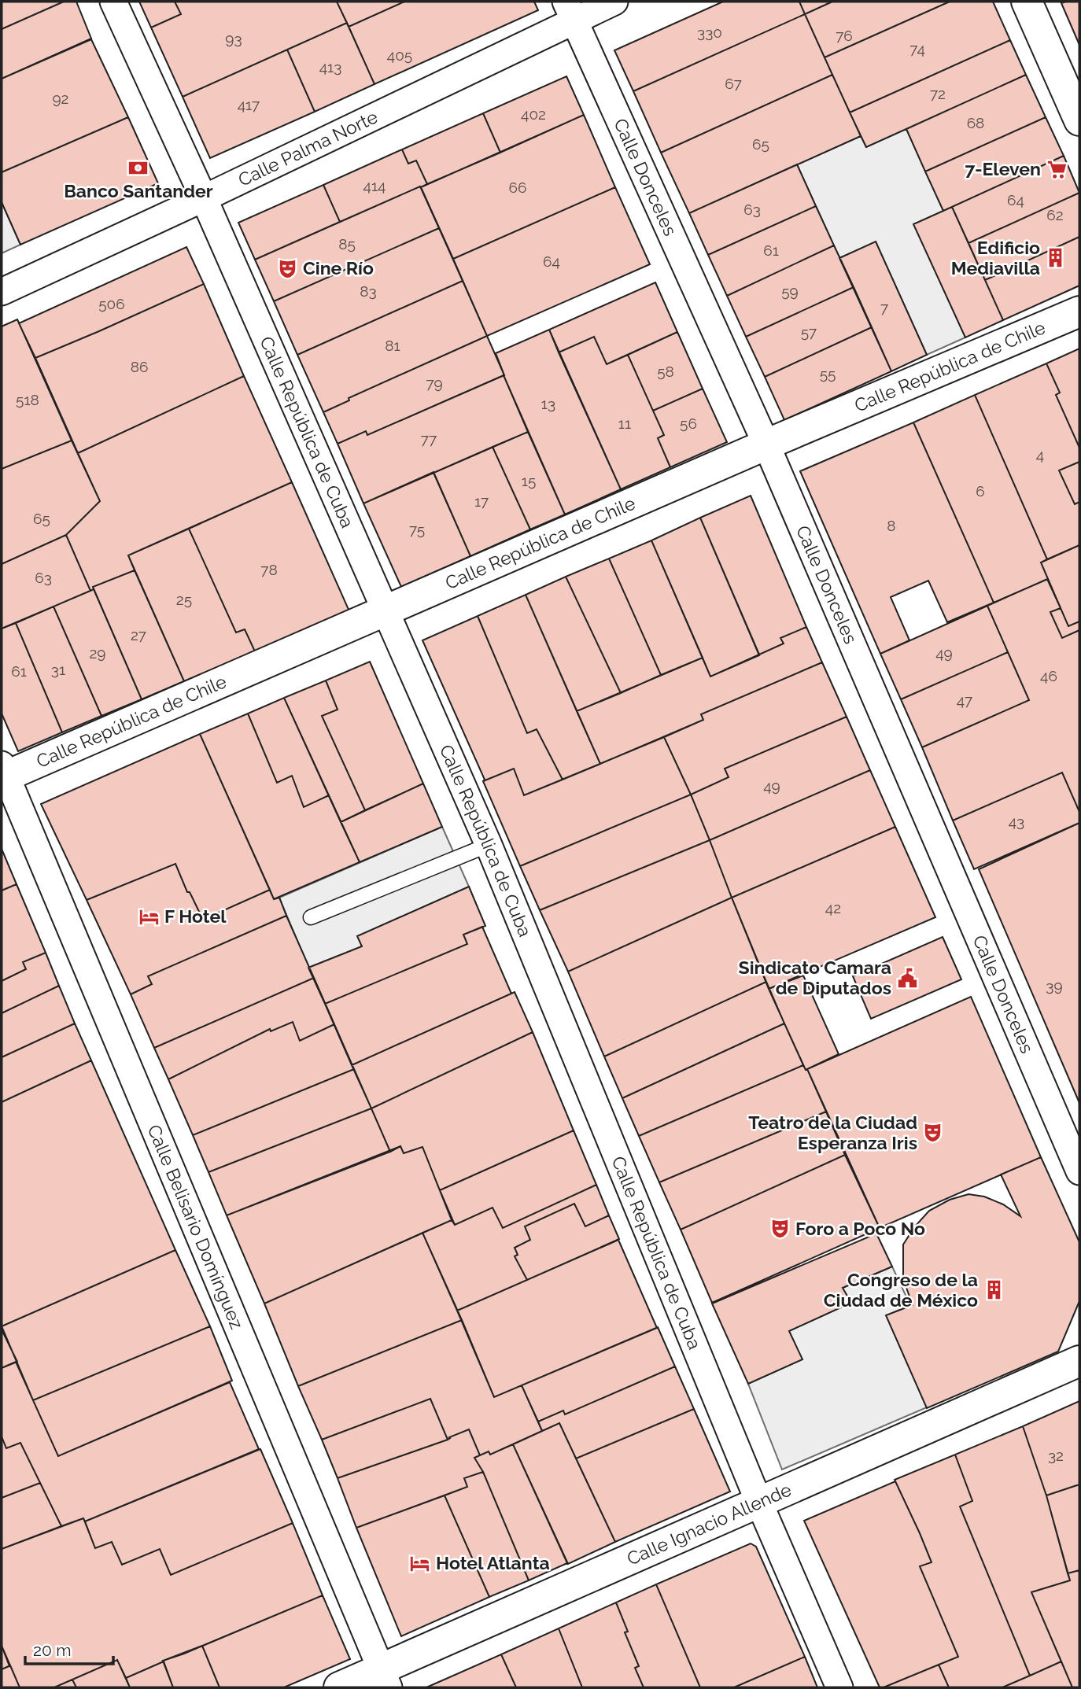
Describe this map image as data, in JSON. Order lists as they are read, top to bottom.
{
  "streets": {
    "street": [
      "Calle Palma Norte",
      "Calle Donceles",
      "Calle República de Chile",
      "Calle República de Cuba",
      "Calle Belisario Domínguez",
      "Calle Ignacio Allende"
    ]
  },
  "crossings": [
    ["Calle Palma Norte", "Calle Donceles"],
    ["Calle Palma Norte", "Calle República de Cuba"],
    ["Calle Donceles", "Calle República de Chile"],
    ["Calle República de Chile", "Calle República de Cuba"],
    ["Calle República de Chile", "Calle Belisario Domínguez"],
    ["Calle República de Cuba", "Calle Ignacio Allende"],
    ["Calle Belisario Domínguez", "Calle Ignacio Allende"]
  ],
  "places": {
    "bank": ["Banco Santander"],
    "supermarket": ["7-Eleven"],
    "building": ["Edificio Mediavilla", "Congreso de la Ciudad de México"],
    "theatre": ["Cine Río", "Teatro de la Ciudad Esperanza Iris", "Foro a Poco No"],
    "hotel": ["F Hotel", "Hotel Atlanta"],
    "public building": ["Sindicato Camara de Diputados"]
  },
  "house_numbers": [
    "330",
    "76",
    "93",
    "74",
    "405",
    "413",
    "67",
    "72",
    "92",
    "417",
    "402",
    "68",
    "65",
    "414",
    "66",
    "64",
    "63",
    "62",
    "85",
    "61",
    "64",
    "83",
    "59",
    "506",
    "7",
    "57",
    "81",
    "86",
    "58",
    "55",
    "79",
    "518",
    "13",
    "11",
    "56",
    "77",
    "4",
    "15",
    "6",
    "17",
    "65",
    "8",
    "75",
    "78",
    "63",
    "25",
    "27",
    "29",
    "49",
    "31",
    "61",
    "46",
    "47",
    "49",
    "43",
    "42",
    "39",
    "32"
  ],
  "scale_bar": "20 m"
}
